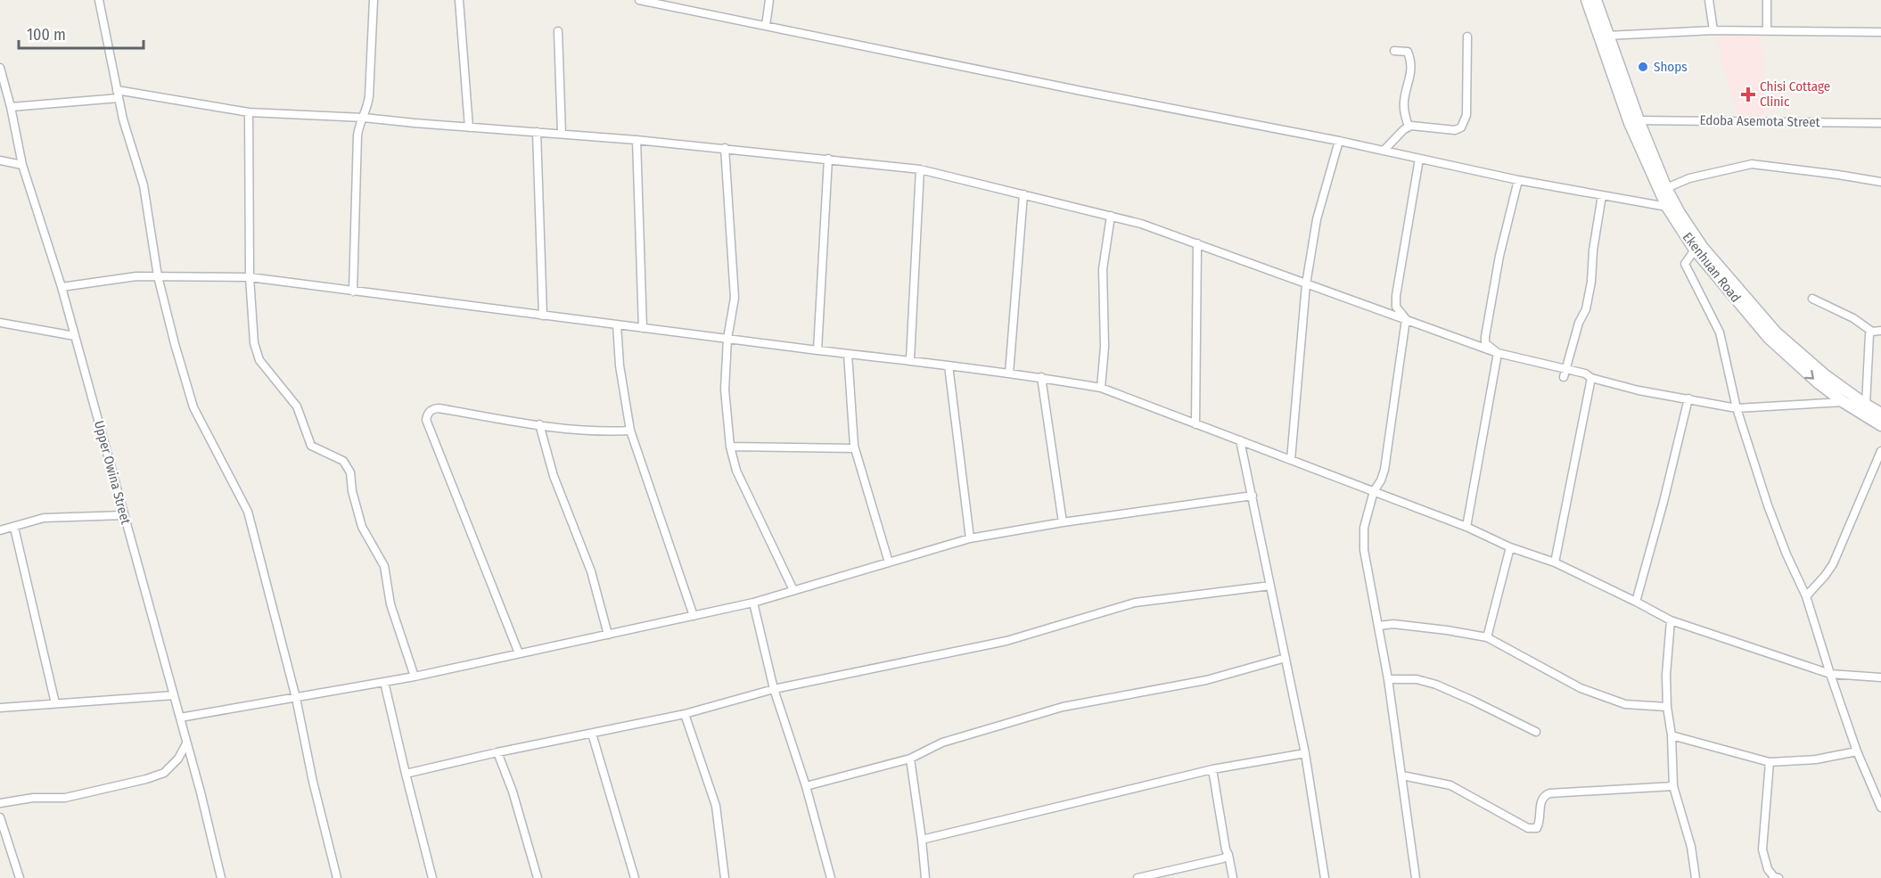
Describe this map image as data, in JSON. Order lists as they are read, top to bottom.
{
  "streets": {
    "main road": ["Ekenhuan Road"],
    "street": ["Edoba Asemota Street", "Upper Owina Street"]
  },
  "crossings": [
    ["Edoba Asemota Street", "Ekenhuan Road"]
  ],
  "places": {
    "other": ["Shops"],
    "health": ["Chisi Cottage Clinic"]
  },
  "scale_bar": "100 m"
}
